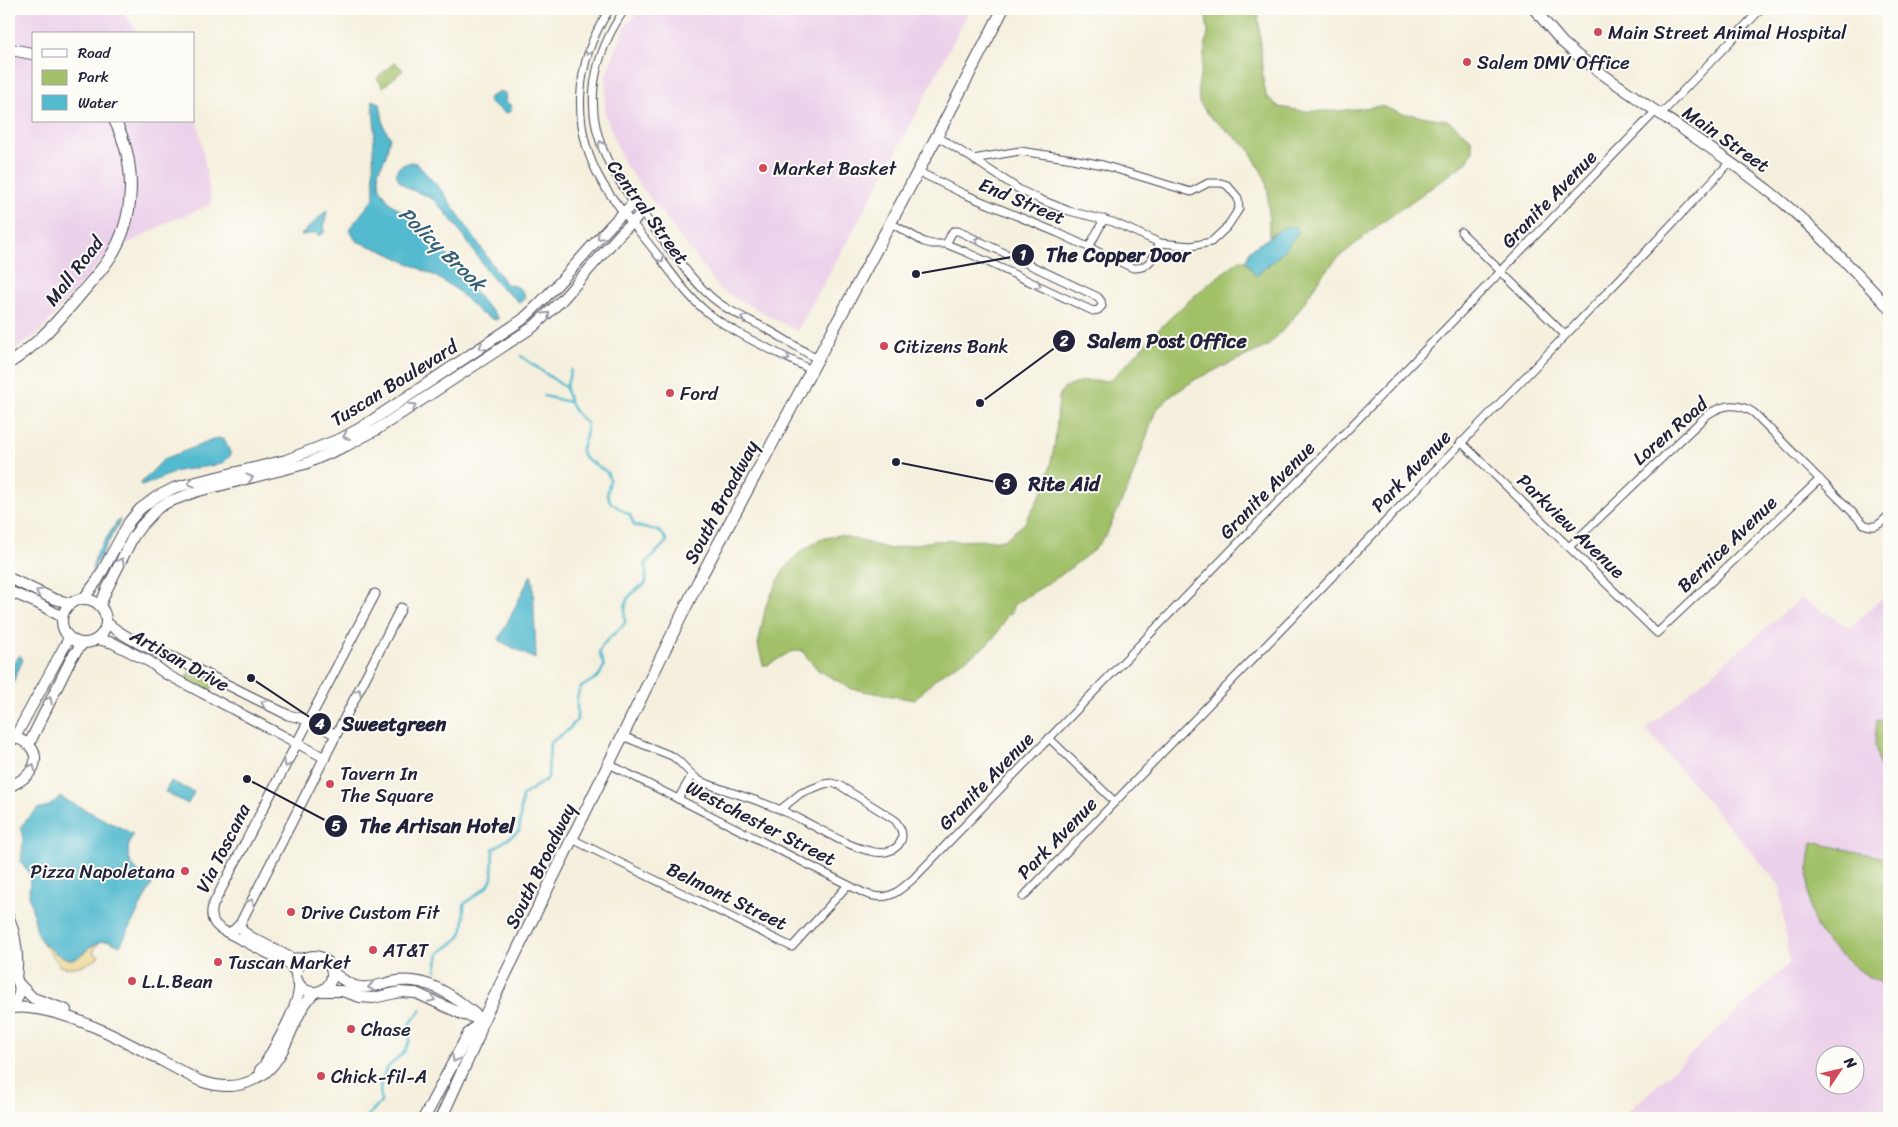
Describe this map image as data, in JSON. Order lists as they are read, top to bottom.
{
  "streets": {
    "main road": [
      "Main Street",
      "Mall Road",
      "Tuscan Boulevard",
      "South Broadway",
      "Artisan Drive"
    ],
    "street": [
      "Granite Avenue",
      "End Street",
      "Central Street",
      "Loren Road",
      "Park Avenue",
      "Parkview Avenue",
      "Bernice Avenue",
      "Westchester Street",
      "Via Toscana",
      "Belmont Street"
    ]
  },
  "crossings": [
    ["Main Street", "Granite Avenue"],
    ["Main Street", "Park Avenue"],
    ["Granite Avenue", "Park Avenue"],
    ["Granite Avenue", "Westchester Street"],
    ["End Street", "South Broadway"],
    ["Central Street", "Tuscan Boulevard"],
    ["Central Street", "South Broadway"],
    ["Tuscan Boulevard", "Artisan Drive"],
    ["Loren Road", "Parkview Avenue"],
    ["Loren Road", "Bernice Avenue"],
    ["Park Avenue", "Parkview Avenue"],
    ["South Broadway", "Westchester Street"],
    ["South Broadway", "Belmont Street"],
    ["Parkview Avenue", "Bernice Avenue"],
    ["Artisan Drive", "Via Toscana"],
    ["Westchester Street", "Belmont Street"]
  ],
  "water": ["Policy Brook"],
  "places": [
    "Main Street Animal Hospital",
    "Salem DMV Office",
    "Market Basket",
    "The Copper Door",
    "Citizens Bank",
    "Ford",
    "Salem Post Office",
    "Rite Aid",
    "Sweetgreen",
    "The Artisan Hotel",
    "Tavern In The Square",
    "Pizza Napoletana",
    "Drive Custom Fit",
    "AT&T",
    "Tuscan Market",
    "L.L.Bean",
    "Chase",
    "Chick-fil-A"
  ],
  "legend": ["Road", "Park", "Water"],
  "north": "top right"
}
